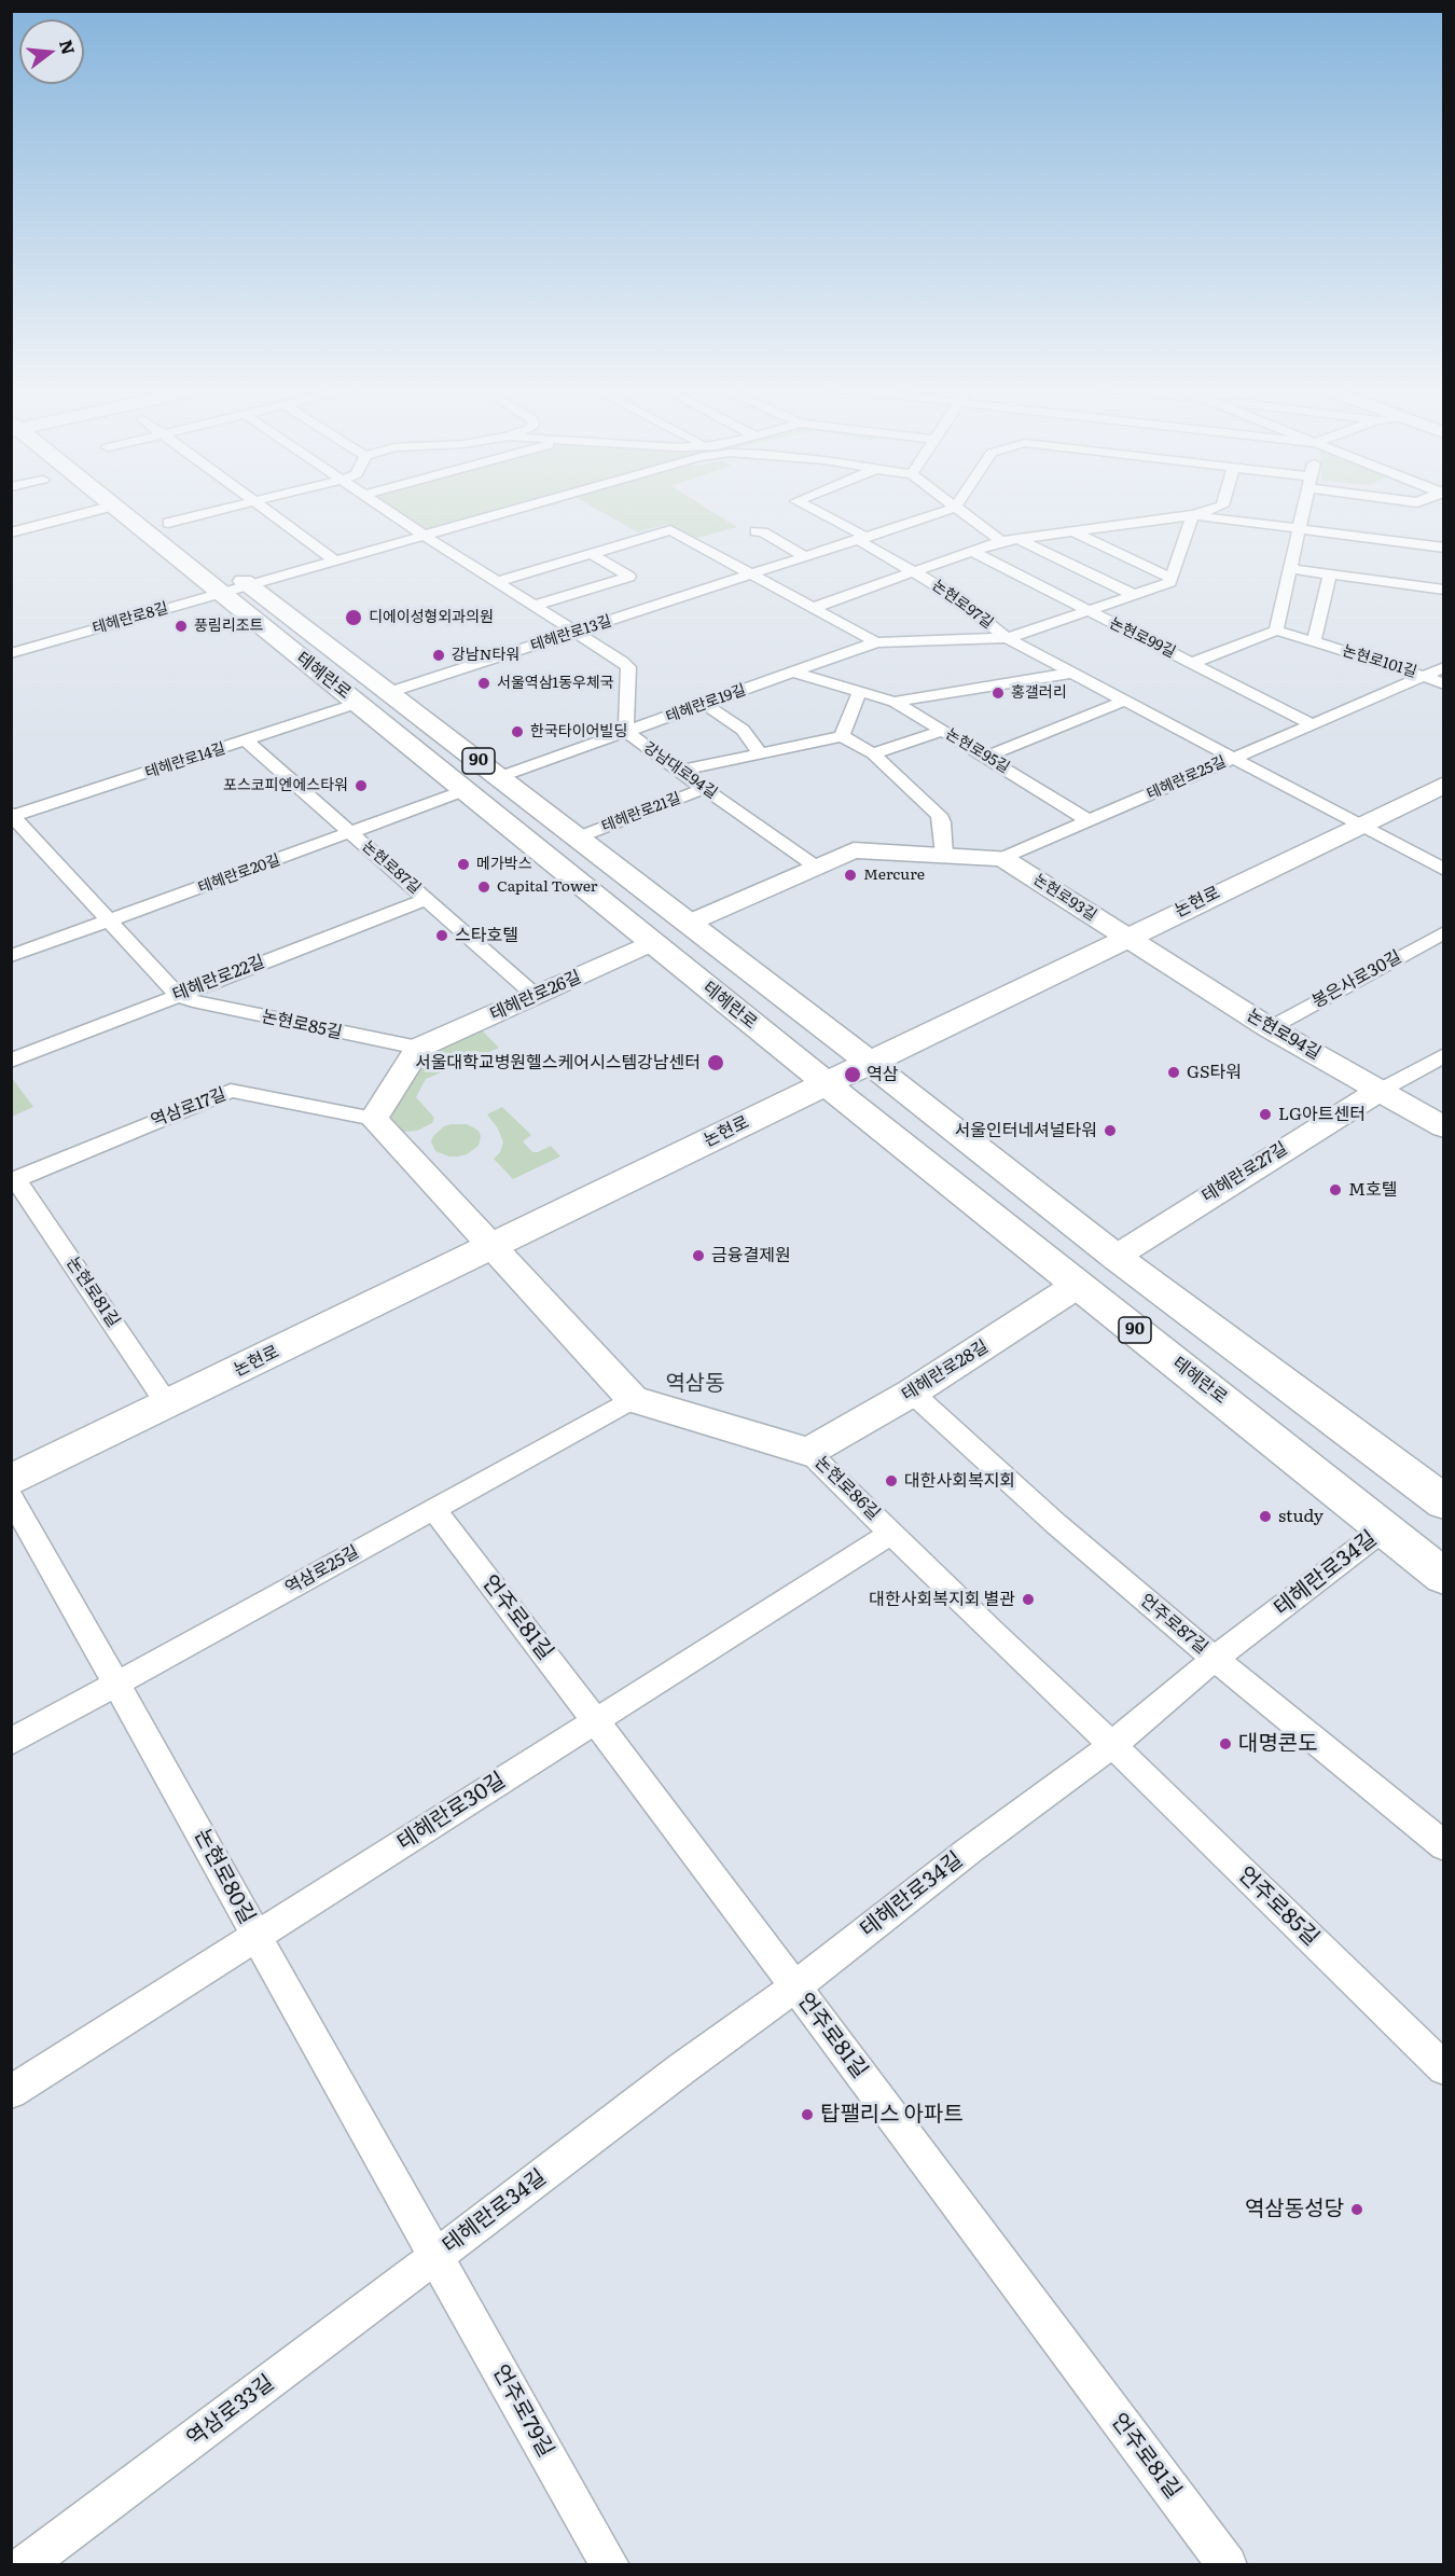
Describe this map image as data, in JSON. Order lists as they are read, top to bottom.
{
  "streets": {
    "main road": ["테헤란로", "90", "논현로"],
    "street": [
      "논현로97길",
      "테헤란로8길",
      "테헤란로13길",
      "논현로99길",
      "논현로101길",
      "테헤란로19길",
      "논현로95길",
      "테헤란로14길",
      "강남대로94길",
      "테헤란로25길",
      "테헤란로21길",
      "논현로87길",
      "테헤란로20길",
      "논현로93길",
      "테헤란로22길",
      "봉은사로30길",
      "테헤란로26길",
      "논현로85길",
      "논현로94길",
      "역삼로17길",
      "테헤란로27길",
      "논현로81길",
      "테헤란로28길",
      "논현로86길",
      "역삼로25길",
      "테헤란로34길",
      "언주로81길",
      "언주로87길",
      "테헤란로30길",
      "논현로80길",
      "언주로85길",
      "역삼로33길",
      "언주로79길"
    ]
  },
  "crossings": [
    ["논현로97길", "테헤란로13길"],
    ["논현로97길", "테헤란로19길"],
    ["논현로97길", "테헤란로25길"],
    ["논현로97길", "논현로"],
    ["테헤란로8길", "테헤란로"],
    ["테헤란로8길", "강남대로94길"],
    ["테헤란로13길", "테헤란로"],
    ["테헤란로13길", "강남대로94길"],
    ["논현로99길", "테헤란로19길"],
    ["논현로99길", "테헤란로25길"],
    ["논현로101길", "테헤란로25길"],
    ["테헤란로", "테헤란로19길"],
    ["테헤란로", "테헤란로14길"],
    ["테헤란로", "테헤란로25길"],
    ["테헤란로", "테헤란로21길"],
    ["테헤란로", "테헤란로20길"],
    ["테헤란로", "논현로"],
    ["테헤란로", "테헤란로26길"],
    ["테헤란로", "테헤란로27길"],
    ["테헤란로", "테헤란로28길"],
    ["테헤란로", "테헤란로34길"],
    ["테헤란로19길", "논현로95길"],
    ["테헤란로19길", "강남대로94길"],
    ["논현로95길", "테헤란로25길"],
    ["테헤란로14길", "논현로87길"],
    ["테헤란로14길", "논현로85길"],
    ["강남대로94길", "테헤란로25길"],
    ["강남대로94길", "테헤란로21길"],
    ["테헤란로25길", "논현로93길"],
    ["논현로87길", "테헤란로20길"],
    ["논현로87길", "테헤란로22길"],
    ["논현로87길", "테헤란로26길"],
    ["테헤란로20길", "논현로85길"],
    ["논현로93길", "논현로"],
    ["논현로93길", "논현로94길"],
    ["논현로", "논현로94길"],
    ["논현로", "논현로81길"],
    ["테헤란로22길", "논현로85길"],
    ["봉은사로30길", "논현로94길"],
    ["테헤란로26길", "논현로85길"],
    ["논현로94길", "테헤란로27길"],
    ["역삼로17길", "논현로81길"],
    ["테헤란로28길", "논현로86길"],
    ["테헤란로28길", "언주로87길"],
    ["논현로86길", "역삼로25길"],
    ["논현로86길", "테헤란로34길"],
    ["논현로86길", "테헤란로30길"],
    ["논현로86길", "언주로85길"],
    ["역삼로25길", "언주로81길"],
    ["역삼로25길", "논현로80길"],
    ["테헤란로34길", "언주로81길"],
    ["테헤란로34길", "언주로87길"],
    ["테헤란로34길", "논현로80길"],
    ["테헤란로34길", "언주로85길"],
    ["테헤란로34길", "역삼로33길"],
    ["테헤란로34길", "언주로79길"],
    ["언주로81길", "테헤란로30길"],
    ["테헤란로30길", "논현로80길"],
    ["논현로80길", "역삼로33길"],
    ["논현로80길", "언주로79길"],
    ["역삼로33길", "언주로79길"]
  ],
  "districts": ["역삼동"],
  "places": [
    "디에이성형외과의원",
    "풍림리조트",
    "강남N타워",
    "서울역삼1동우체국",
    "홍갤러리",
    "한국타이어빌딩",
    "포스코피엔에스타워",
    "메가박스",
    "Mercure",
    "Capital Tower",
    "스타호텔",
    "서울대학교병원헬스케어시스템강남센터",
    "GS타워",
    "역삼",
    "LG아트센터",
    "서울인터네셔널타워",
    "M호텔",
    "금융결제원",
    "대한사회복지회",
    "study",
    "대한사회복지회 별관",
    "대명콘도",
    "탑팰리스 아파트",
    "역삼동성당"
  ],
  "north": "right"
}
